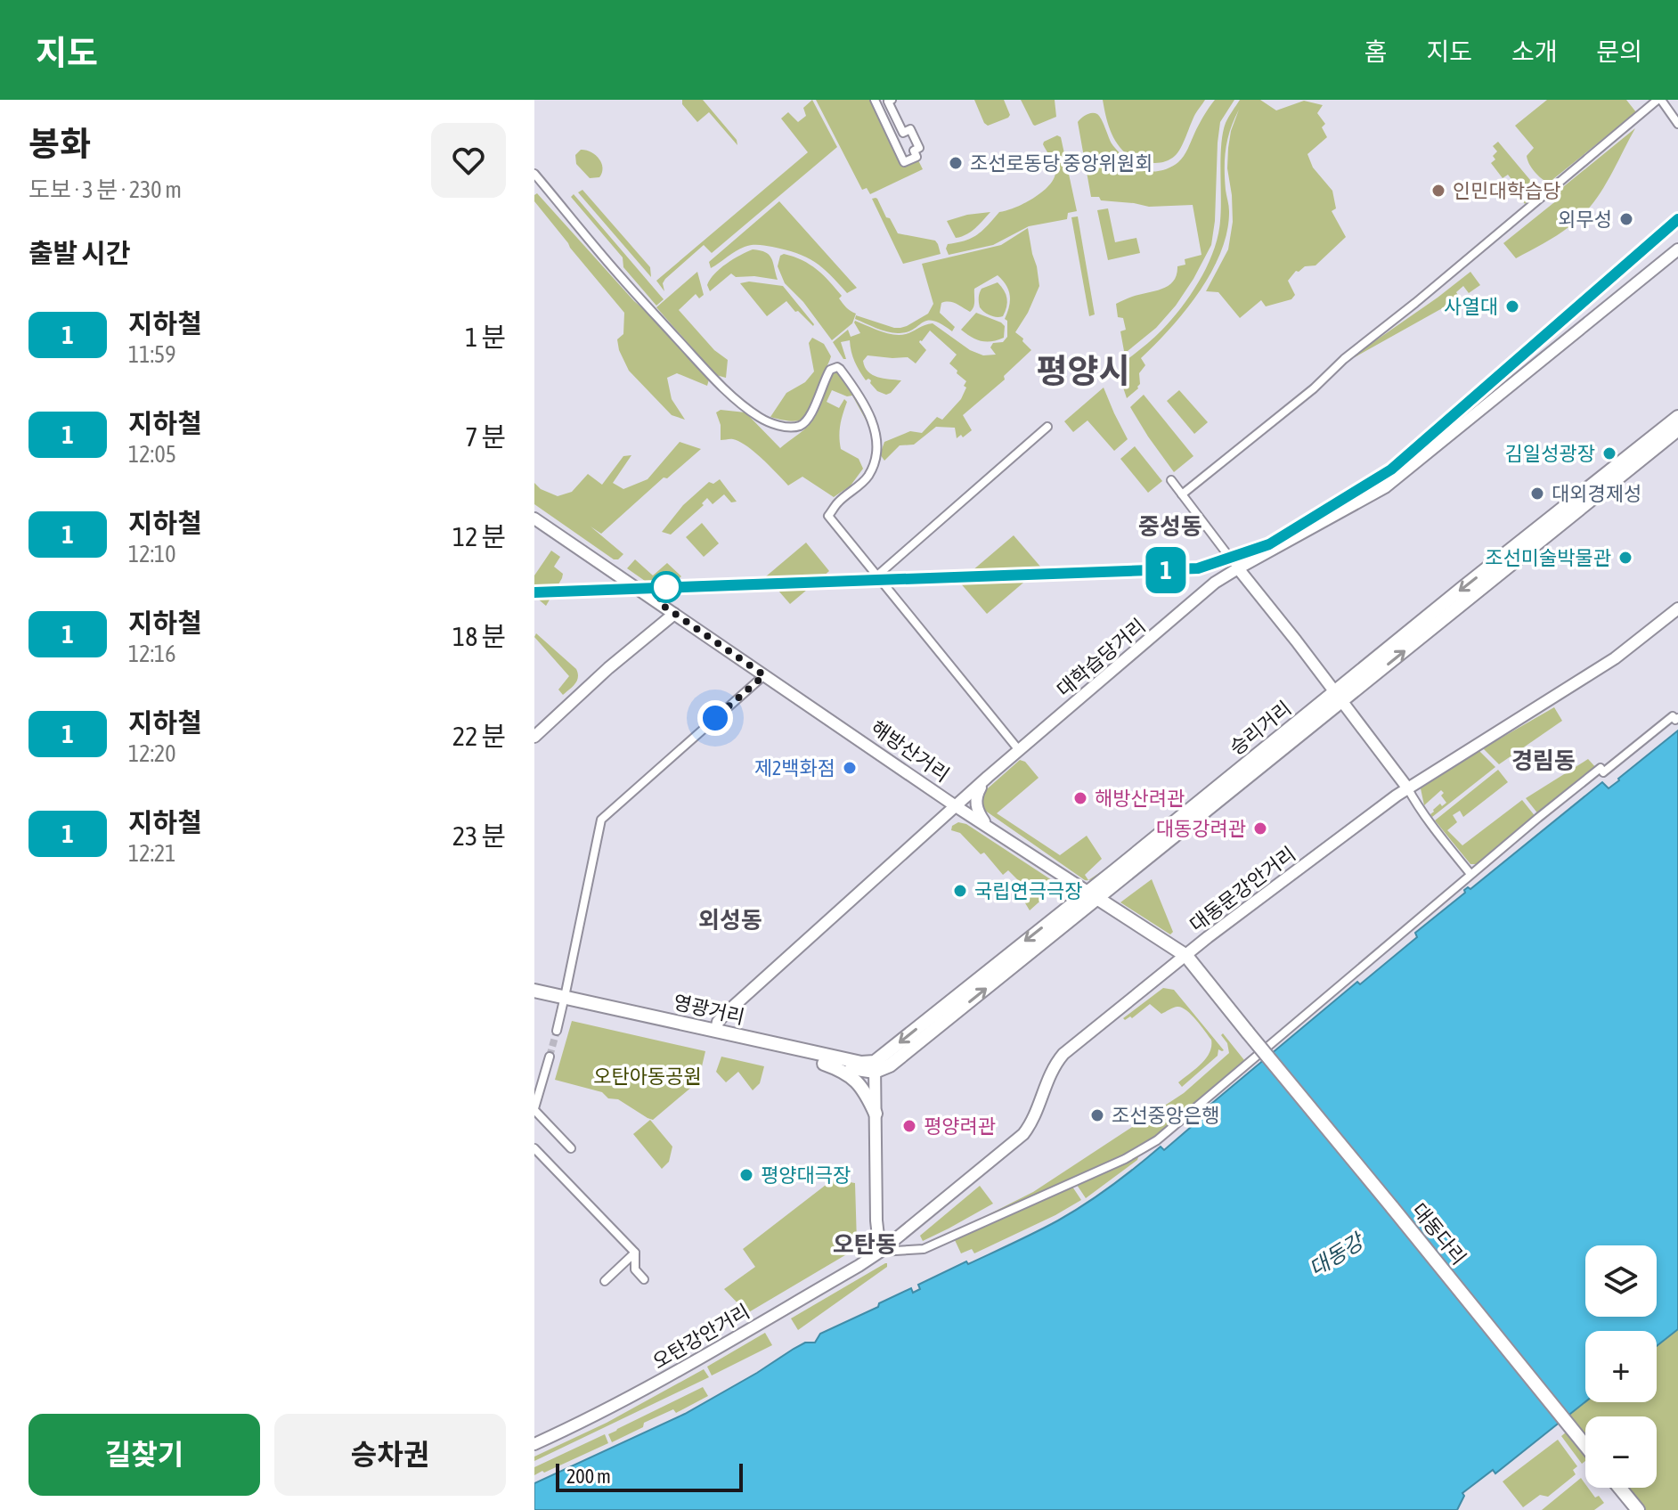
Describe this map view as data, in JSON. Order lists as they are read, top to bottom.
{
  "streets": {
    "main road": [
      "대학습당거리",
      "승리거리",
      "해방산거리",
      "대동문강안거리",
      "영광거리",
      "대동다리",
      "오탄강안거리"
    ]
  },
  "crossings": [
    ["대학습당거리", "해방산거리"],
    ["대학습당거리", "영광거리"],
    ["승리거리", "해방산거리"],
    ["승리거리", "영광거리"],
    ["해방산거리", "대동문강안거리"],
    ["해방산거리", "대동다리"],
    ["대동문강안거리", "오탄강안거리"]
  ],
  "districts": [
    "평양시",
    "중성동",
    "경림동",
    "외성동",
    "오탄동"
  ],
  "water": ["대동강"],
  "parks": ["오탄아동공원"],
  "places": [
    "조선로동당 중앙위원회",
    "인민대학습당",
    "외무성",
    "사열대",
    "김일성광장",
    "대외경제성",
    "조선미술박물관",
    "제2백화점",
    "해방산려관",
    "대동강려관",
    "국립연극극장",
    "조선중앙은행",
    "평양려관",
    "평양대극장"
  ],
  "lines": ["metro line 1"],
  "scale_bar": "200 m",
  "page": {
    "header": "지도",
    "nav": [
      "홈",
      "지도",
      "소개",
      "문의"
    ],
    "heading": [
      ["봉화", "도보 · 3 분 · 230 m"],
      "출발 시간"
    ],
    "on_map": "1",
    "list": [
      {
        "mark": "1",
        "name": "지하철",
        "note": "11:59",
        "value": "1 분"
      },
      {
        "mark": "1",
        "name": "지하철",
        "note": "12:05",
        "value": "7 분"
      },
      {
        "mark": "1",
        "name": "지하철",
        "note": "12:10",
        "value": "12 분"
      },
      {
        "mark": "1",
        "name": "지하철",
        "note": "12:16",
        "value": "18 분"
      },
      {
        "mark": "1",
        "name": "지하철",
        "note": "12:20",
        "value": "22 분"
      },
      {
        "mark": "1",
        "name": "지하철",
        "note": "12:21",
        "value": "23 분"
      }
    ],
    "map_buttons": ["+", "−"],
    "buttons": ["길찾기", "승차권"],
    "scale": "200 m"
  }
}
